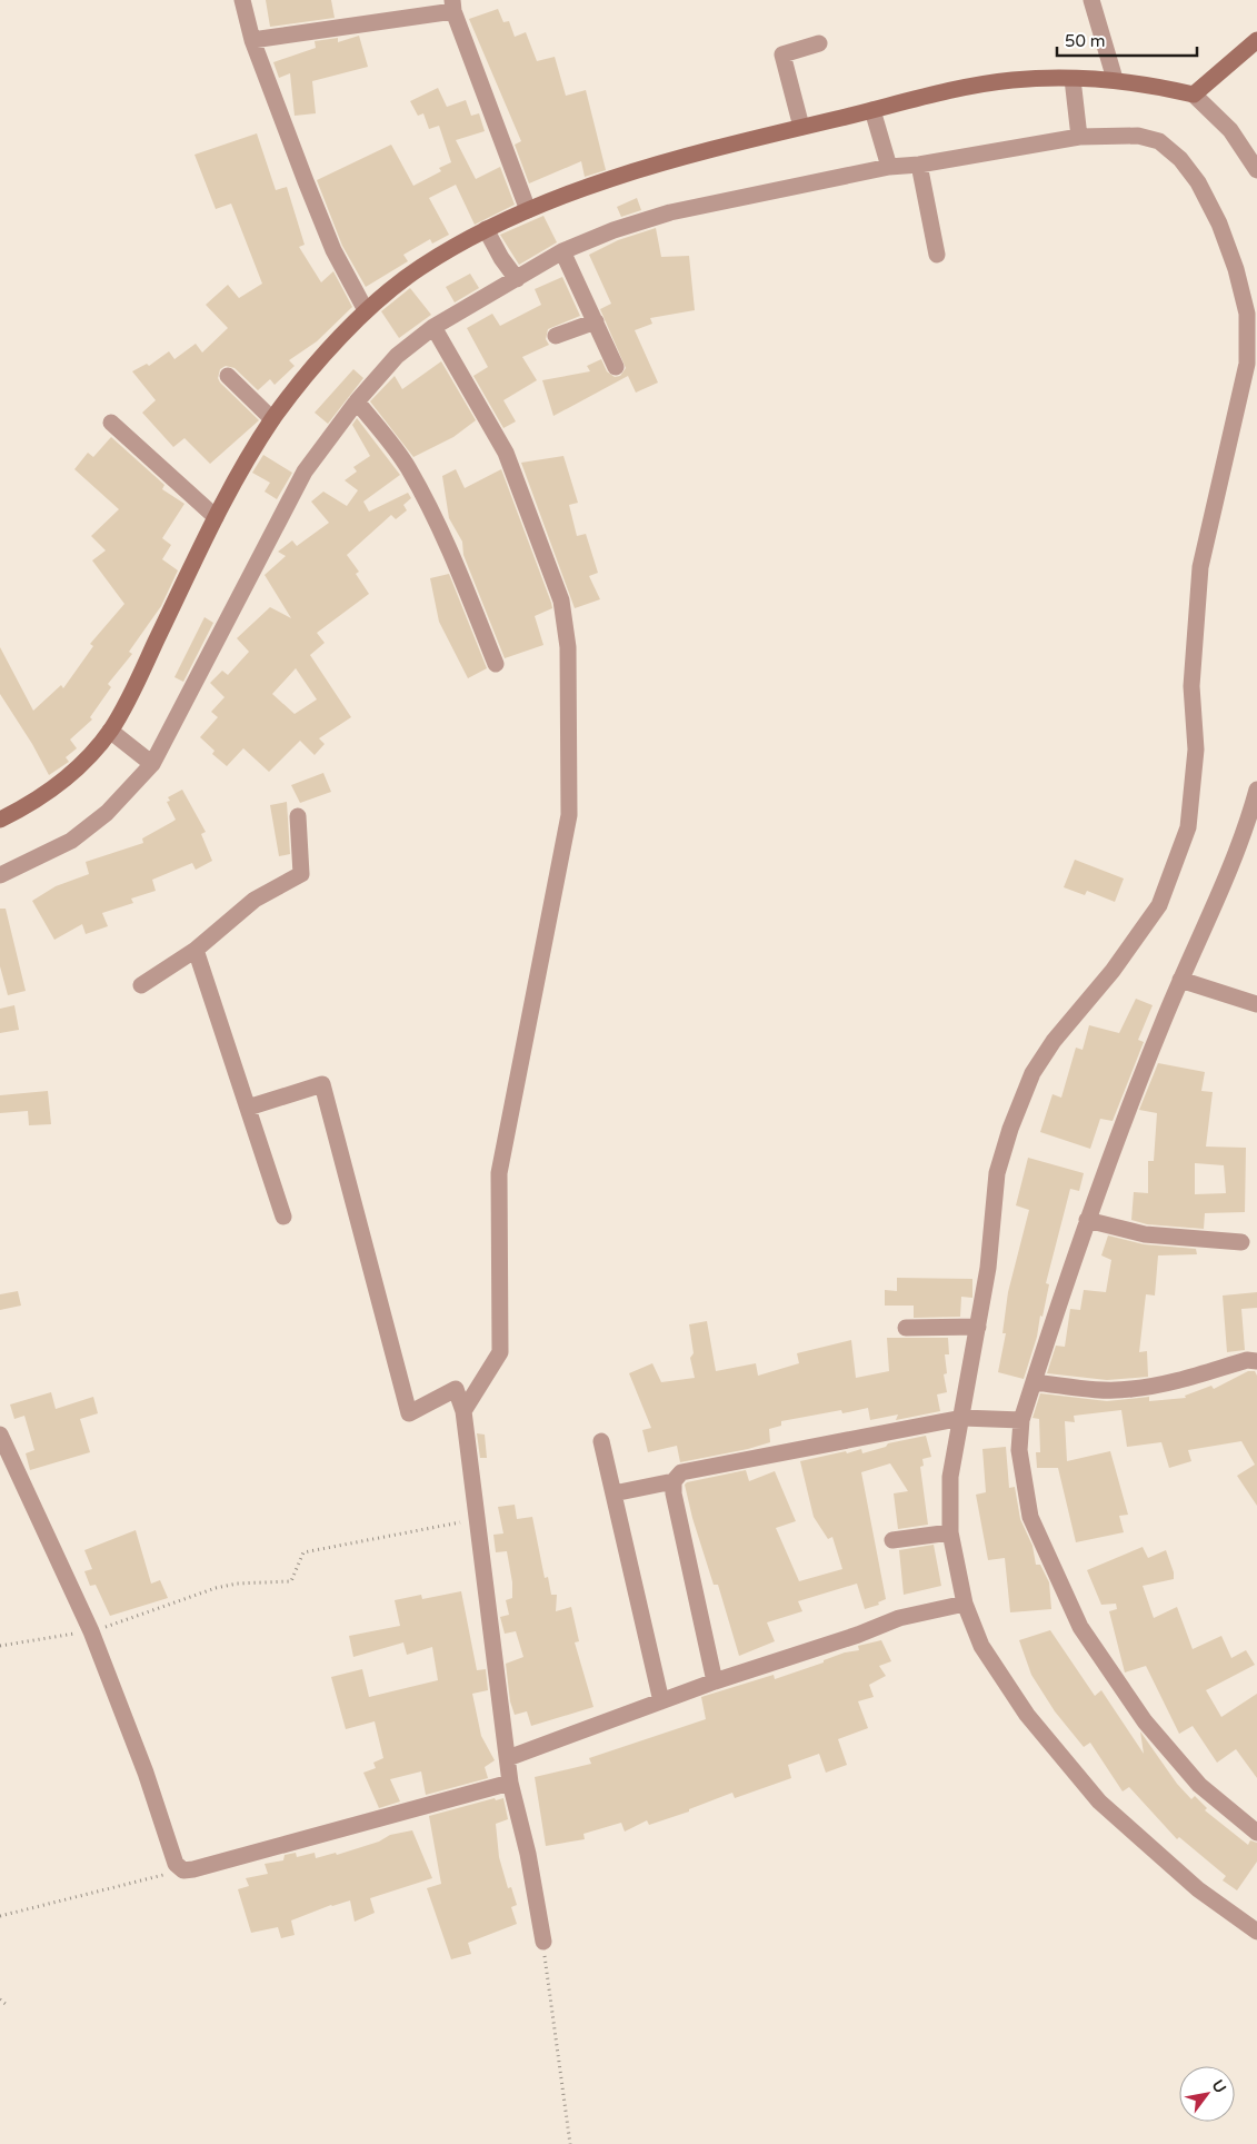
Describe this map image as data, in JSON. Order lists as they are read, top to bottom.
{
  "scale_bar": "50 m",
  "north": "top right"
}
